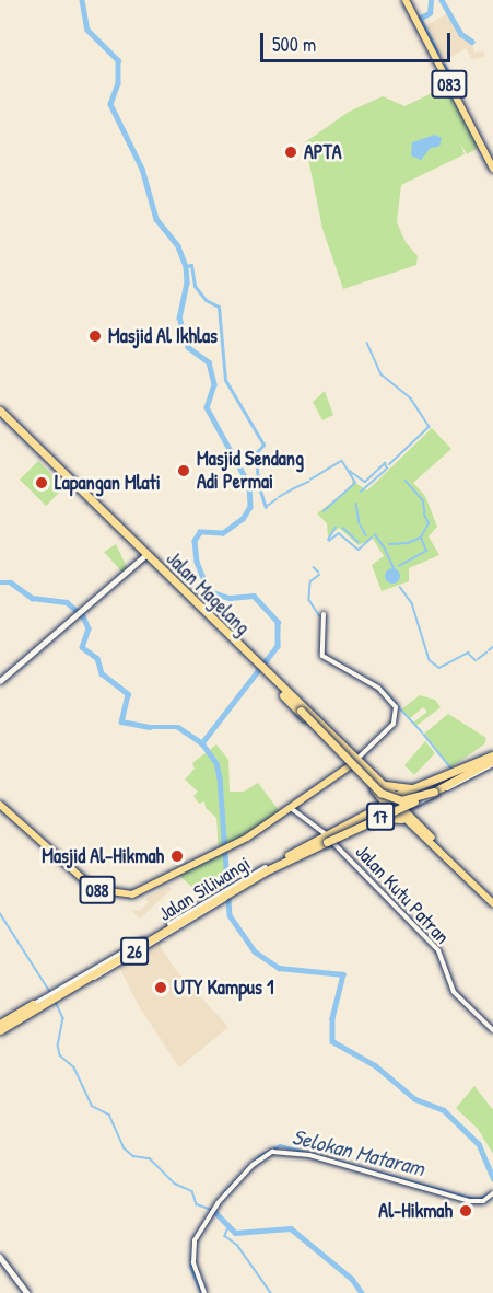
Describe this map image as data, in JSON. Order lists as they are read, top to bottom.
{
  "streets": {
    "highway": [
      "Jalan Magelang",
      "17",
      "Jalan Siliwangi",
      "26"
    ],
    "main road": ["083", "088"],
    "street": ["Jalan Kutu Patran"]
  },
  "crossings": [
    ["Jalan Magelang", "17"],
    ["Jalan Magelang", "088"],
    ["17", "Jalan Siliwangi"],
    ["Jalan Siliwangi", "26"]
  ],
  "water": ["Selokan Mataram"],
  "places": [
    "APTA",
    "Masjid Al Ikhlas",
    "Masjid Sendang Adi Permai",
    "Lapangan Mlati",
    "Masjid Al-Hikmah",
    "UTY Kampus 1",
    "Al-Hikmah"
  ],
  "scale_bar": "500 m"
}
